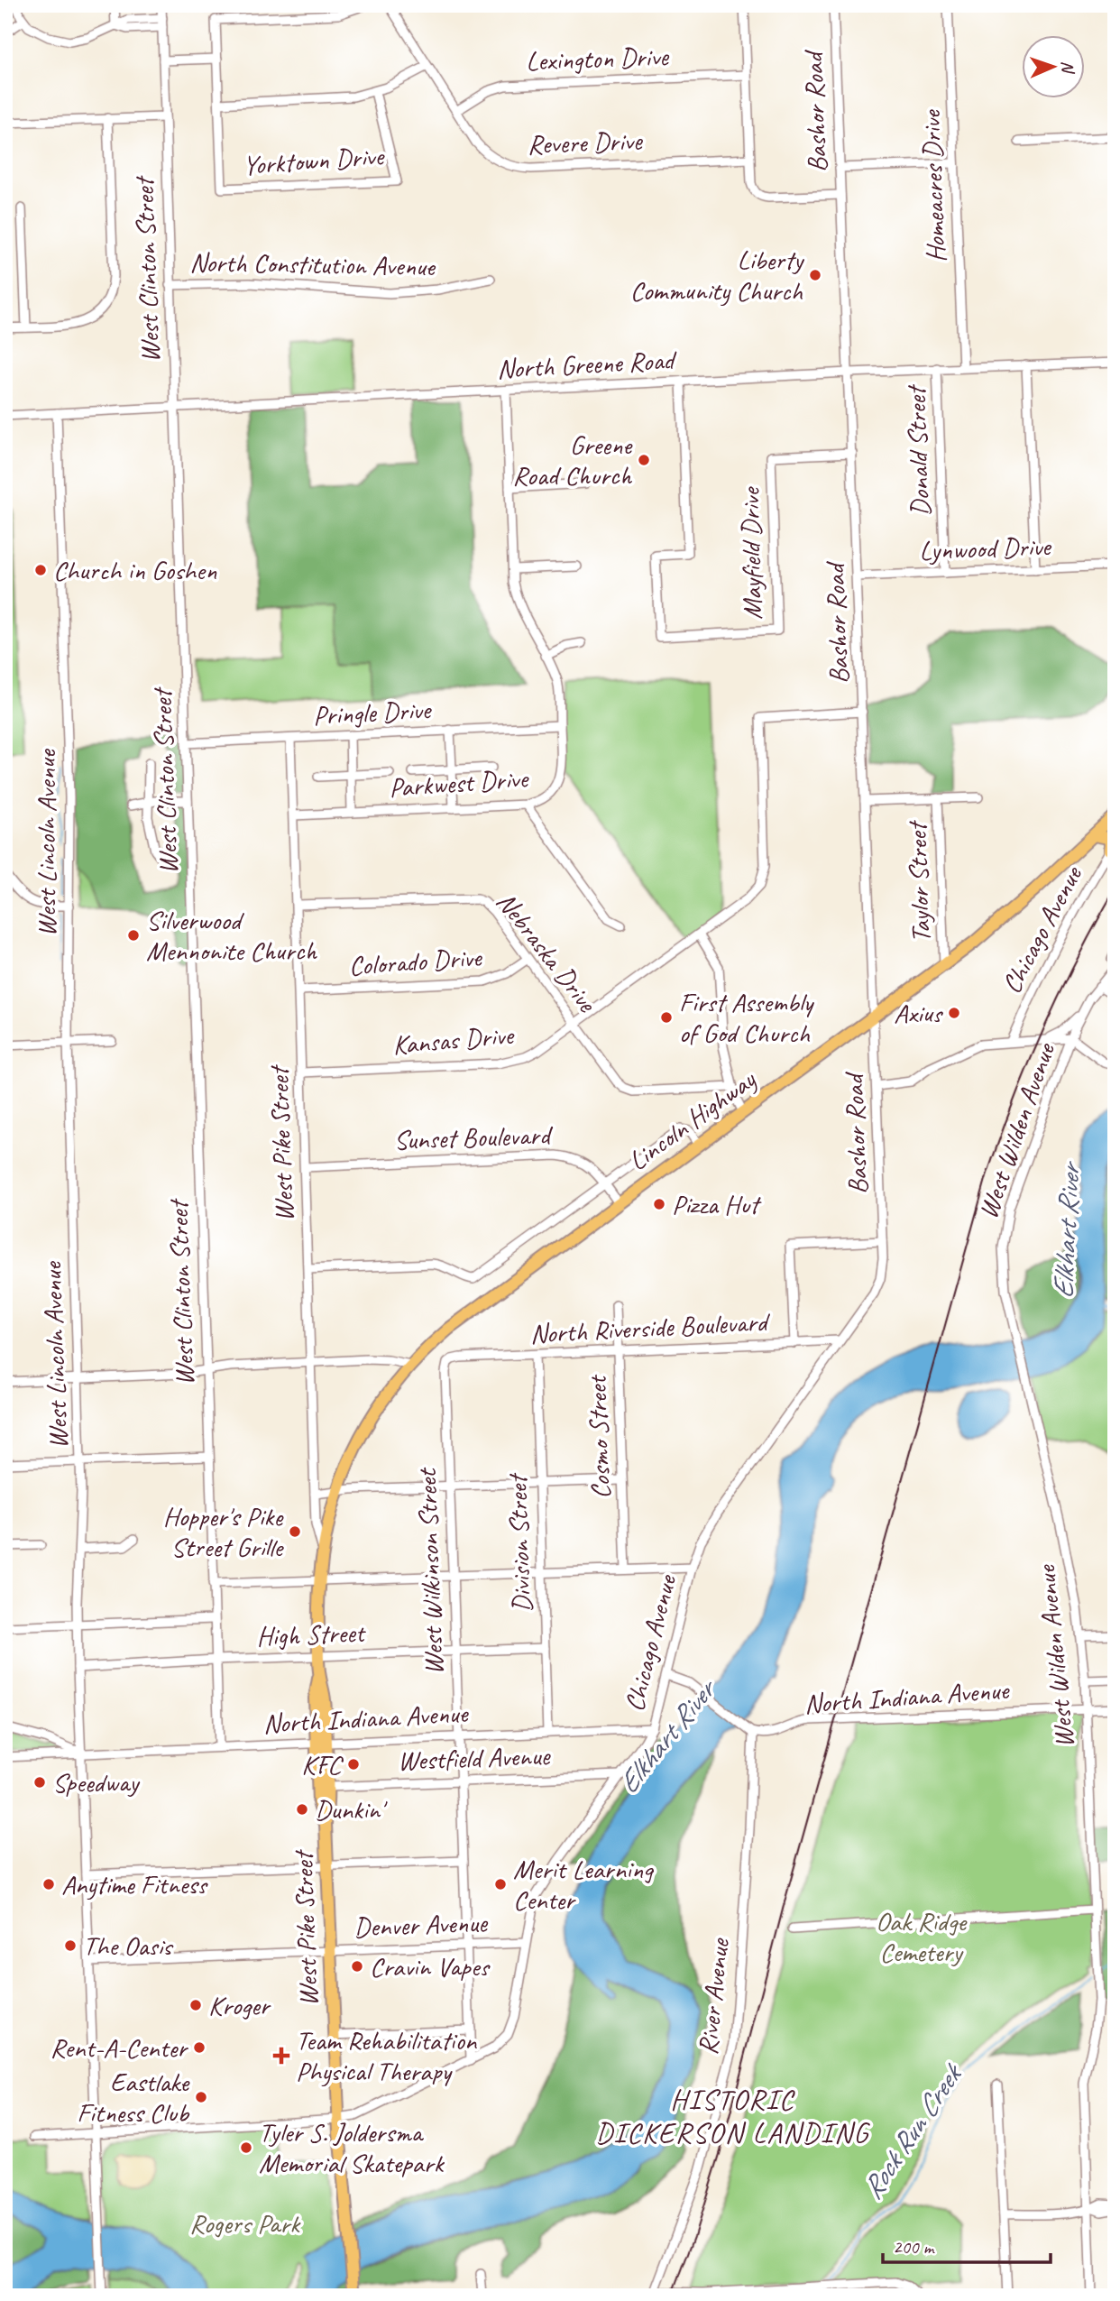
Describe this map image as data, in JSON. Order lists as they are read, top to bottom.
{
  "streets": {
    "highway": ["Lincoln Highway", "West Pike Street"],
    "street": [
      "Lexington Drive",
      "Bashor Road",
      "Revere Drive",
      "Yorktown Drive",
      "Homeacres Drive",
      "North Constitution Avenue",
      "West Clinton Street",
      "North Greene Road",
      "Donald Street",
      "Lynwood Drive",
      "Mayfield Drive",
      "Pringle Drive",
      "Parkwest Drive",
      "West Lincoln Avenue",
      "Taylor Street",
      "Chicago Avenue",
      "Nebraska Drive",
      "Colorado Drive",
      "Kansas Drive",
      "West Wilden Avenue",
      "Sunset Boulevard",
      "North Riverside Boulevard",
      "Cosmo Street",
      "Division Street",
      "West Wilkinson Street",
      "High Street",
      "North Indiana Avenue",
      "Westfield Avenue",
      "Denver Avenue",
      "River Avenue"
    ]
  },
  "crossings": [
    ["Lexington Drive", "Revere Drive"],
    ["Bashor Road", "North Greene Road"],
    ["Bashor Road", "Lynwood Drive"],
    ["Bashor Road", "Mayfield Drive"],
    ["Bashor Road", "Chicago Avenue"],
    ["Bashor Road", "Kansas Drive"],
    ["Bashor Road", "Lincoln Highway"],
    ["Homeacres Drive", "North Greene Road"],
    ["North Constitution Avenue", "West Clinton Street"],
    ["West Clinton Street", "North Greene Road"],
    ["West Clinton Street", "Pringle Drive"],
    ["West Clinton Street", "High Street"],
    ["West Clinton Street", "North Indiana Avenue"],
    ["North Greene Road", "Donald Street"],
    ["North Greene Road", "Mayfield Drive"],
    ["North Greene Road", "Parkwest Drive"],
    ["North Greene Road", "West Lincoln Avenue"],
    ["Donald Street", "Lynwood Drive"],
    ["Pringle Drive", "Parkwest Drive"],
    ["Pringle Drive", "West Pike Street"],
    ["Parkwest Drive", "West Pike Street"],
    ["West Lincoln Avenue", "Chicago Avenue"],
    ["West Lincoln Avenue", "High Street"],
    ["West Lincoln Avenue", "North Indiana Avenue"],
    ["West Lincoln Avenue", "Denver Avenue"],
    ["Taylor Street", "Lincoln Highway"],
    ["Chicago Avenue", "West Pike Street"],
    ["Chicago Avenue", "North Riverside Boulevard"],
    ["Chicago Avenue", "West Wilkinson Street"],
    ["Chicago Avenue", "North Indiana Avenue"],
    ["Chicago Avenue", "Westfield Avenue"],
    ["Chicago Avenue", "Denver Avenue"],
    ["Nebraska Drive", "Colorado Drive"],
    ["Nebraska Drive", "Kansas Drive"],
    ["Nebraska Drive", "West Pike Street"],
    ["Colorado Drive", "West Pike Street"],
    ["Kansas Drive", "West Pike Street"],
    ["Lincoln Highway", "Sunset Boulevard"],
    ["Lincoln Highway", "West Pike Street"],
    ["West Wilden Avenue", "North Indiana Avenue"],
    ["Sunset Boulevard", "West Pike Street"],
    ["West Pike Street", "High Street"],
    ["West Pike Street", "North Indiana Avenue"],
    ["West Pike Street", "Westfield Avenue"],
    ["West Pike Street", "Denver Avenue"],
    ["North Riverside Boulevard", "Cosmo Street"],
    ["North Riverside Boulevard", "Division Street"],
    ["North Riverside Boulevard", "West Wilkinson Street"],
    ["Division Street", "High Street"],
    ["Division Street", "North Indiana Avenue"],
    ["West Wilkinson Street", "High Street"],
    ["West Wilkinson Street", "North Indiana Avenue"],
    ["West Wilkinson Street", "Westfield Avenue"],
    ["West Wilkinson Street", "Denver Avenue"],
    ["North Indiana Avenue", "River Avenue"]
  ],
  "districts": ["HISTORIC DICKERSON LANDING"],
  "water": ["Elkhart River", "Rock Run Creek"],
  "parks": ["Oak Ridge Cemetery", "Rogers Park"],
  "places": {
    "other": [
      "Liberty Community Church",
      "Greene Road Church",
      "Church in Goshen",
      "Silverwood Mennonite Church",
      "Axius",
      "First Assembly of God Church",
      "Pizza Hut",
      "Hopper's Pike Street Grille",
      "KFC",
      "Speedway",
      "Dunkin'",
      "Anytime Fitness",
      "Merit Learning Center",
      "The Oasis",
      "Cravin Vapes",
      "Kroger",
      "Rent-A-Center",
      "Eastlake Fitness Club",
      "Tyler S. Joldersma Memorial Skatepark"
    ],
    "health": ["Team Rehabilitation Physical Therapy"]
  },
  "scale_bar": "200 m",
  "north": "right"
}
